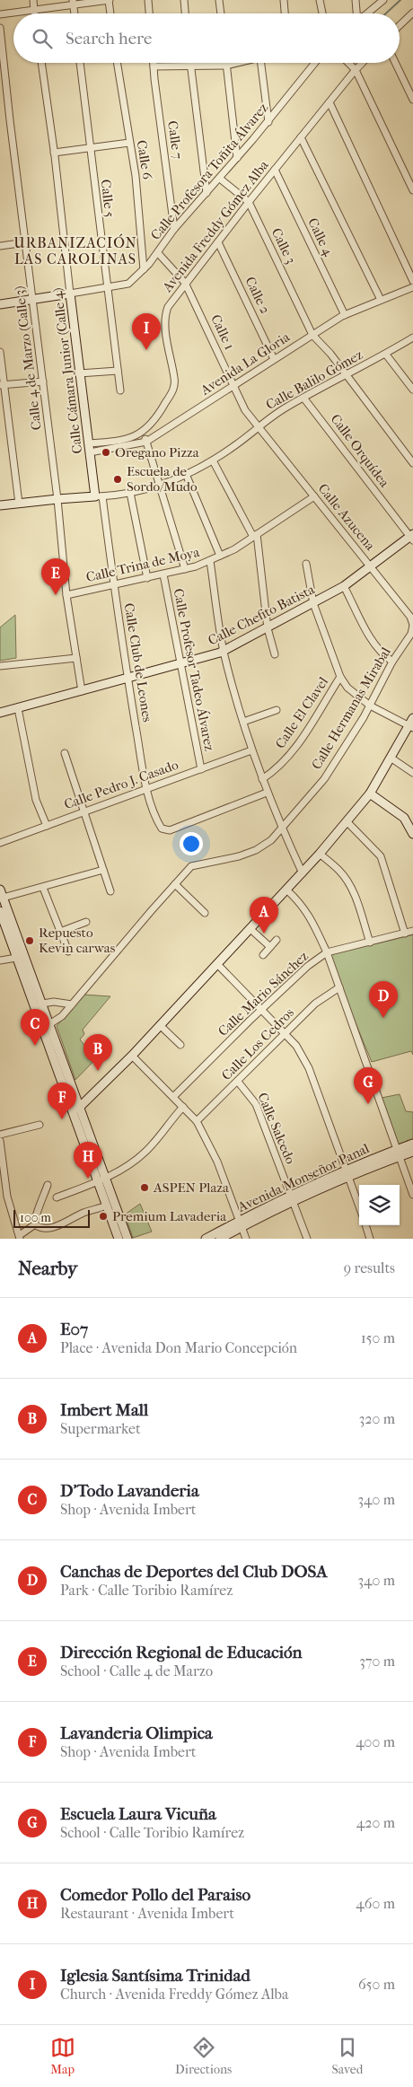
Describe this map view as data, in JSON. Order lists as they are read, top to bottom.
{
  "streets": {
    "street": [
      "Calle 7",
      "Calle 6",
      "Calle Profesora Toñita Álvarez",
      "Calle 5",
      "Avenida Freddy Gómez Alba",
      "Calle 4",
      "Calle 3",
      "Calle 2",
      "Calle 1",
      "Calle 4 de Marzo (Calle 3)",
      "Avenida La Gloria",
      "Calle Cámara Junior (Calle 4)",
      "Calle Balilo Gómez",
      "Calle Orquídea",
      "Calle Azucena",
      "Calle Trina de Moya",
      "Calle Chefito Batista",
      "Calle Club de Leones",
      "Calle Profesor Tadeo Álvarez",
      "Calle Hermanas Mirabal",
      "Calle El Clavel",
      "Calle Pedro J. Casado",
      "Calle Mario Sánchez",
      "Calle Los Cedros",
      "Calle Salcedo",
      "Avenida Monseñor Panal"
    ]
  },
  "crossings": [
    ["Calle 7", "Calle Profesora Toñita Álvarez"],
    ["Calle 6", "Calle Profesora Toñita Álvarez"],
    ["Calle Profesora Toñita Álvarez", "Calle 5"],
    ["Calle Profesora Toñita Álvarez", "Calle 3"],
    ["Calle Profesora Toñita Álvarez", "Calle 1"],
    ["Calle Profesora Toñita Álvarez", "Calle 4 de Marzo (Calle 3)"],
    ["Calle Profesora Toñita Álvarez", "Calle Cámara Junior (Calle 4)"],
    ["Avenida Freddy Gómez Alba", "Calle 4"],
    ["Avenida Freddy Gómez Alba", "Calle 3"],
    ["Avenida Freddy Gómez Alba", "Calle 2"],
    ["Avenida Freddy Gómez Alba", "Calle 1"],
    ["Calle 4", "Avenida La Gloria"],
    ["Calle 3", "Avenida La Gloria"],
    ["Calle 3", "Calle Balilo Gómez"],
    ["Calle 2", "Avenida La Gloria"],
    ["Calle 1", "Avenida La Gloria"],
    ["Calle 1", "Calle Balilo Gómez"],
    ["Calle 1", "Calle Azucena"],
    ["Calle 4 de Marzo (Calle 3)", "Calle Balilo Gómez"],
    ["Calle 4 de Marzo (Calle 3)", "Calle Trina de Moya"],
    ["Calle 4 de Marzo (Calle 3)", "Calle Chefito Batista"],
    ["Avenida La Gloria", "Calle Cámara Junior (Calle 4)"],
    ["Calle Cámara Junior (Calle 4)", "Calle Balilo Gómez"],
    ["Calle Cámara Junior (Calle 4)", "Calle Club de Leones"],
    ["Calle Balilo Gómez", "Calle Orquídea"],
    ["Calle Balilo Gómez", "Calle Azucena"],
    ["Calle Balilo Gómez", "Calle Club de Leones"],
    ["Calle Orquídea", "Calle Chefito Batista"],
    ["Calle Azucena", "Calle Trina de Moya"],
    ["Calle Azucena", "Calle Chefito Batista"],
    ["Calle Azucena", "Calle Hermanas Mirabal"],
    ["Calle Trina de Moya", "Calle Club de Leones"],
    ["Calle Trina de Moya", "Calle Profesor Tadeo Álvarez"],
    ["Calle Chefito Batista", "Calle Club de Leones"],
    ["Calle Chefito Batista", "Calle Profesor Tadeo Álvarez"],
    ["Calle Club de Leones", "Calle Pedro J. Casado"],
    ["Calle Profesor Tadeo Álvarez", "Calle Pedro J. Casado"],
    ["Calle Los Cedros", "Calle Salcedo"],
    ["Calle Salcedo", "Avenida Monseñor Panal"]
  ],
  "districts": ["URBANIZACIÓN LAS CAROLINAS"],
  "places": [
    "Oregano Pizza",
    "Escuela de Sordo/Mudo",
    "Repuesto Kevin carwas",
    "ASPEN Plaza",
    "Premium Lavaderia"
  ],
  "scale_bar": "100 m",
  "page": {
    "search": "Search here",
    "pins": [
      "I",
      "E",
      "A",
      "D",
      "C",
      "B",
      "G",
      "F",
      "H"
    ],
    "scale": "100 m",
    "heading": ["Nearby", "9 results"],
    "list": [
      {
        "mark": "A",
        "name": "E07",
        "note": "Place · Avenida Don Mario Concepción",
        "value": "150 m"
      },
      {
        "mark": "B",
        "name": "Imbert Mall",
        "note": "Supermarket",
        "value": "320 m"
      },
      {
        "mark": "C",
        "name": "D'Todo Lavanderia",
        "note": "Shop · Avenida Imbert",
        "value": "340 m"
      },
      {
        "mark": "D",
        "name": "Canchas de Deportes del Club DOSA",
        "note": "Park · Calle Toribio Ramírez",
        "value": "340 m"
      },
      {
        "mark": "E",
        "name": "Dirección Regional de Educación",
        "note": "School · Calle 4 de Marzo",
        "value": "370 m"
      },
      {
        "mark": "F",
        "name": "Lavanderia Olimpica",
        "note": "Shop · Avenida Imbert",
        "value": "400 m"
      },
      {
        "mark": "G",
        "name": "Escuela Laura Vicuña",
        "note": "School · Calle Toribio Ramírez",
        "value": "420 m"
      },
      {
        "mark": "H",
        "name": "Comedor Pollo del Paraiso",
        "note": "Restaurant · Avenida Imbert",
        "value": "460 m"
      },
      {
        "mark": "I",
        "name": "Iglesia Santísima Trinidad",
        "note": "Church · Avenida Freddy Gómez Alba",
        "value": "650 m"
      }
    ],
    "nav": ["Map", "Directions", "Saved"]
  }
}
